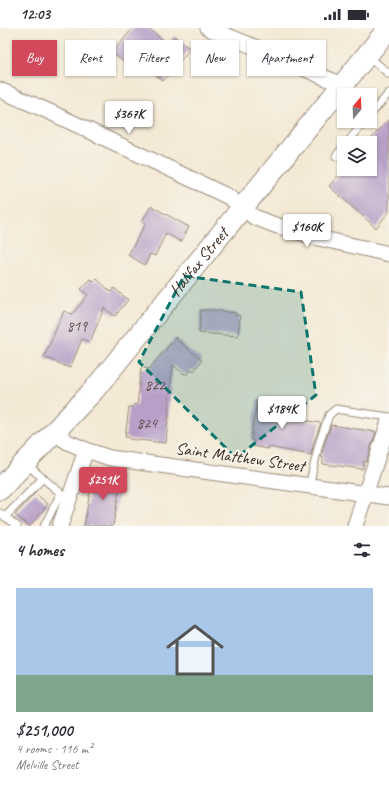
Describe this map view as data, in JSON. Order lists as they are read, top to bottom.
{
  "streets": {
    "main road": ["Halifax Street"],
    "street": ["Saint Matthew Street"]
  },
  "crossings": [
    ["Halifax Street", "Saint Matthew Street"]
  ],
  "house_numbers": ["819", "822", "824"],
  "north": "top",
  "page": {
    "status": "12:03",
    "chip": [
      "Buy",
      "Rent",
      "Filters",
      "New",
      "Apartment"
    ],
    "price": [
      "$367K",
      "$160K",
      "$184K",
      "$251K"
    ],
    "heading": "4 homes",
    "list": [
      {
        "name": "$251,000",
        "note": "4 rooms · 116 m² · Melville Street"
      }
    ]
  }
}
